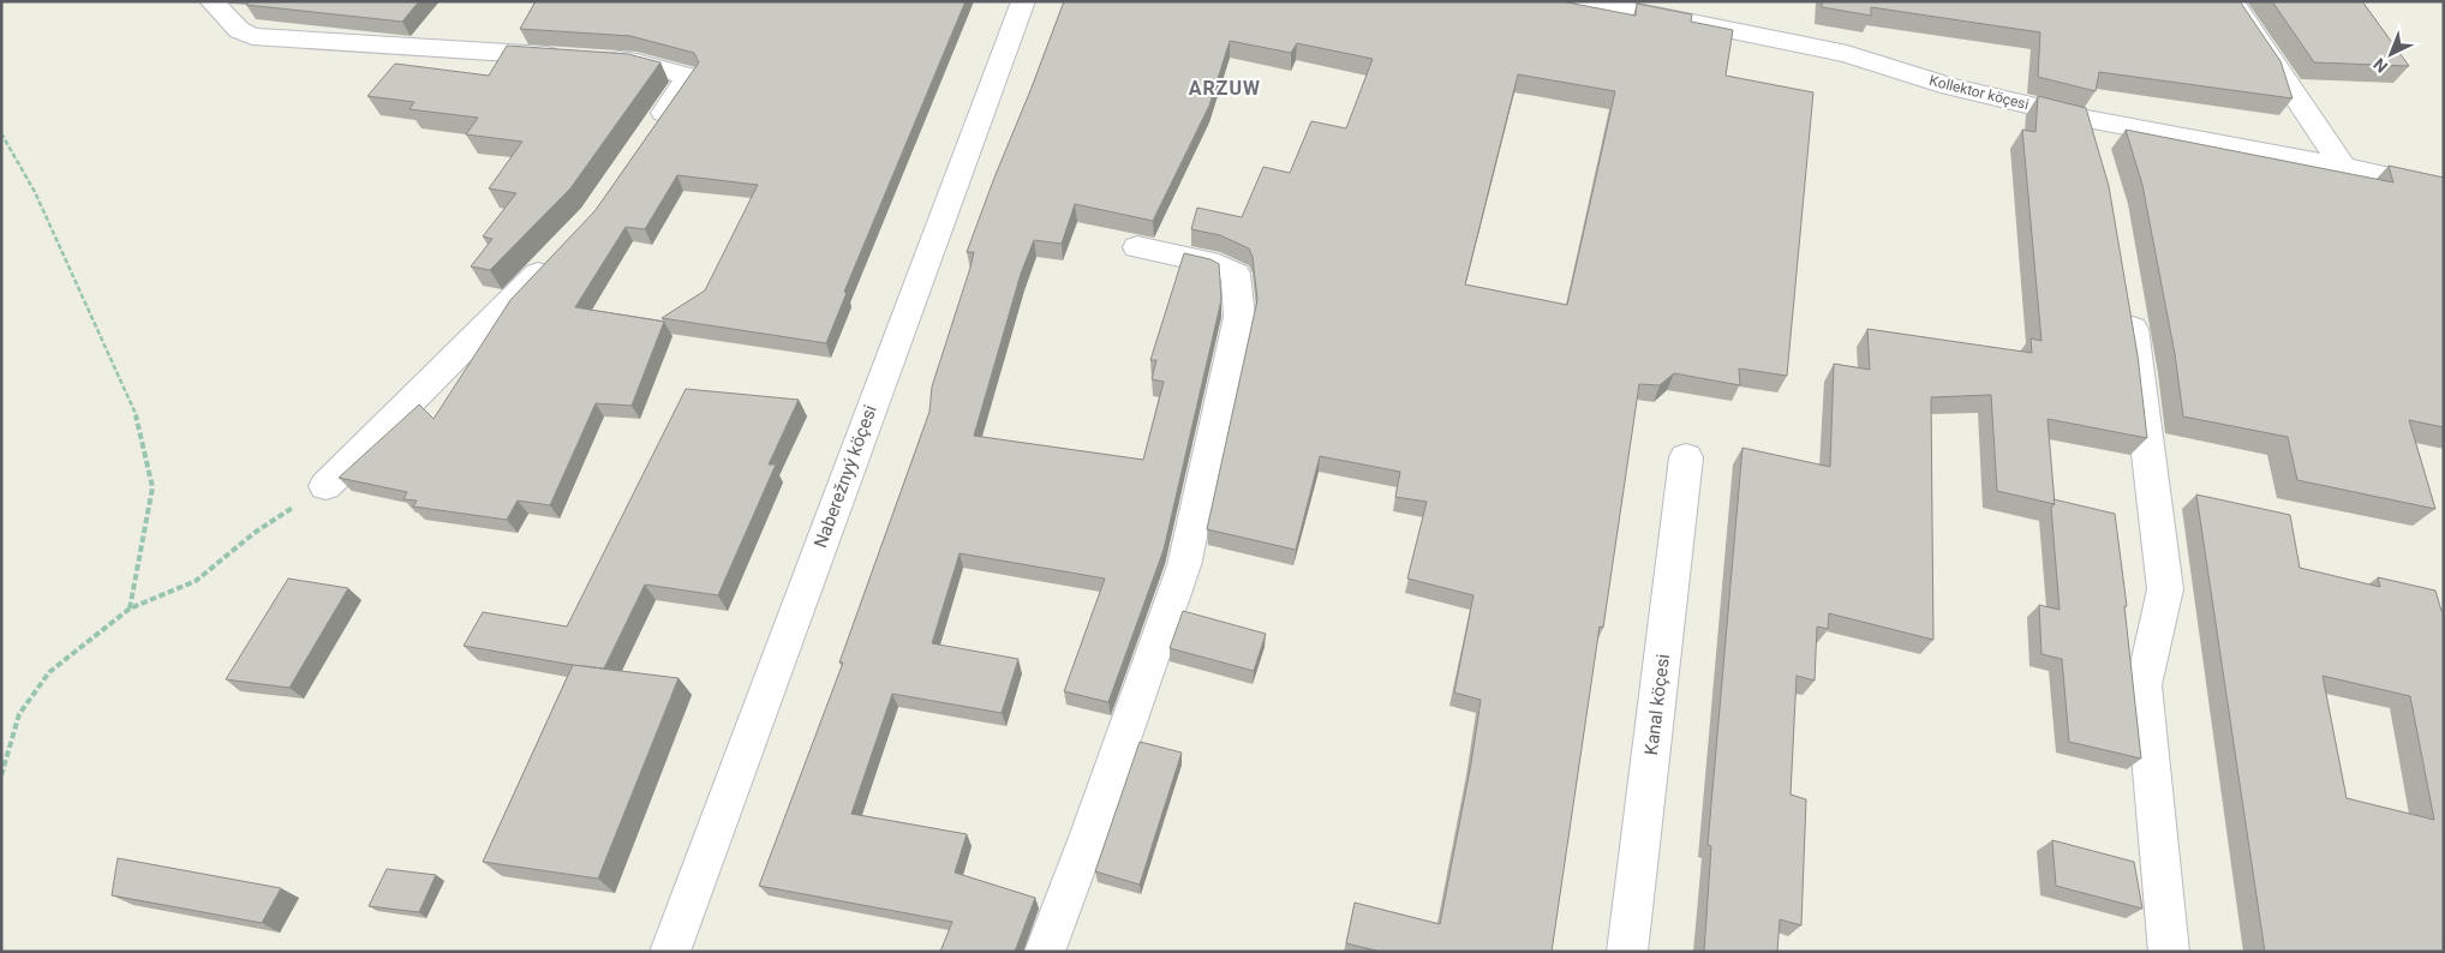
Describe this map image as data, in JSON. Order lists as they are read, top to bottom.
{
  "streets": {
    "street": ["Kollektor köçesi", "Naberežnyý köçesi", "Kanal köçesi"]
  },
  "districts": ["ARZUW"],
  "north": "bottom left"
}
